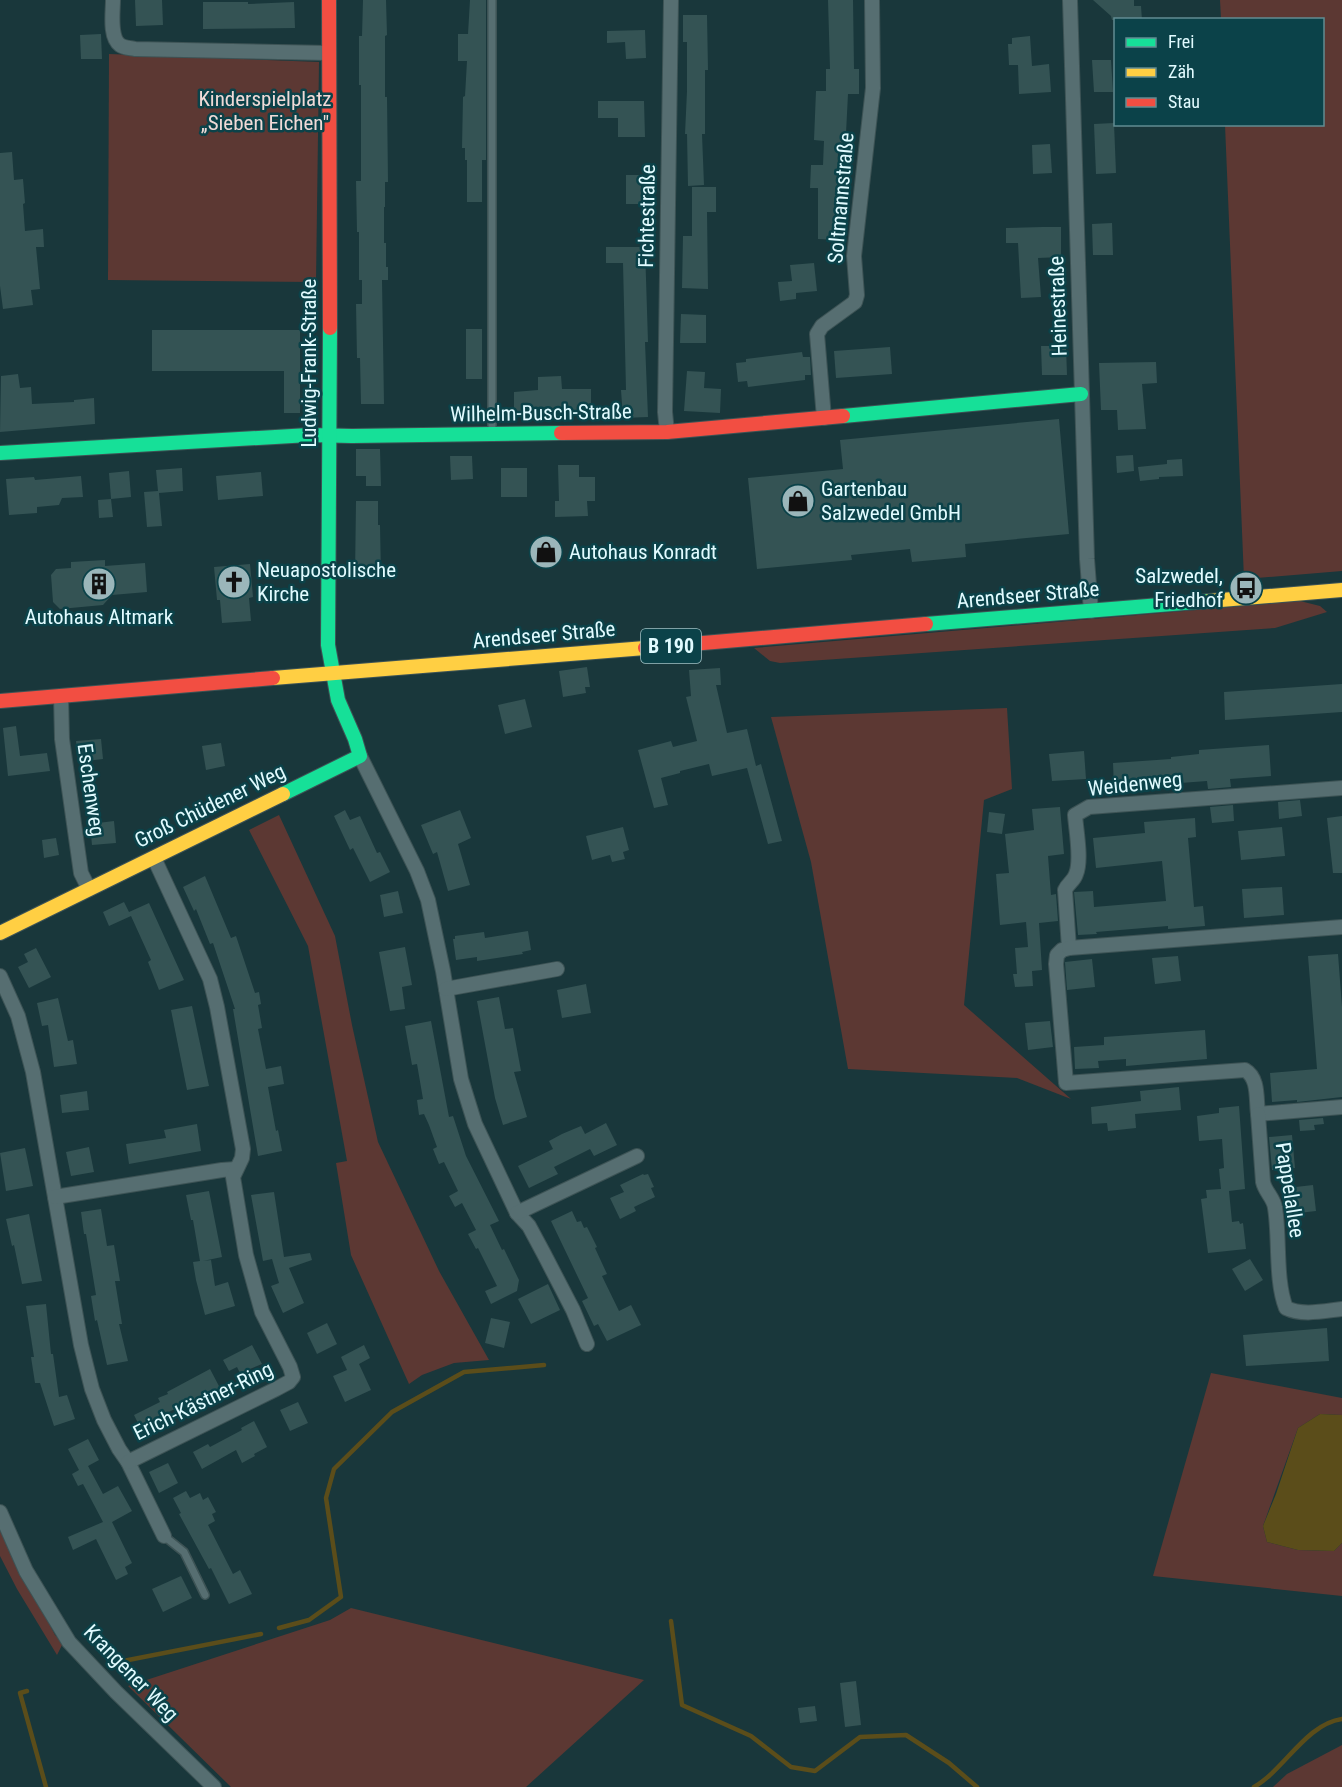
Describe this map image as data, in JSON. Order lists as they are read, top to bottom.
{
  "streets": {
    "street": [
      "Soltmannstraße",
      "Fichtestraße",
      "Heinestraße",
      "Ludwig-Frank-Straße",
      "Wilhelm-Busch-Straße",
      "Arendseer Straße",
      "B 190",
      "Weidenweg",
      "Eschenweg",
      "Groß Chüdener Weg",
      "Pappelallee",
      "Erich-Kästner-Ring",
      "Krangener Weg"
    ]
  },
  "crossings": [
    ["Soltmannstraße", "Wilhelm-Busch-Straße"],
    ["Fichtestraße", "Wilhelm-Busch-Straße"],
    ["Heinestraße", "Wilhelm-Busch-Straße"],
    ["Heinestraße", "Arendseer Straße"],
    ["Ludwig-Frank-Straße", "Wilhelm-Busch-Straße"],
    ["Ludwig-Frank-Straße", "Arendseer Straße"],
    ["Arendseer Straße", "Eschenweg"],
    ["Weidenweg", "Pappelallee"],
    ["Eschenweg", "Groß Chüdener Weg"],
    ["Groß Chüdener Weg", "Erich-Kästner-Ring"]
  ],
  "parks": ["Kinderspielplatz „Sieben Eichen\""],
  "places": {
    "shop": ["Gartenbau Salzwedel GmbH", "Autohaus Konradt"],
    "church": ["Neuapostolische Kirche"],
    "building": ["Autohaus Altmark"],
    "bus stop": ["Salzwedel, Friedhof"]
  },
  "legend": ["Frei", "Zäh", "Stau"]
}
